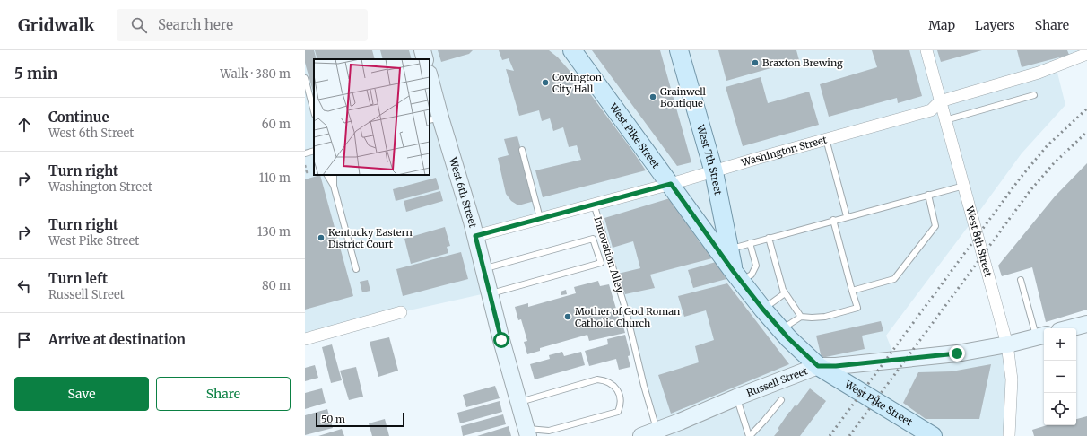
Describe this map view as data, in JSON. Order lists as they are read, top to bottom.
{
  "streets": {
    "main road": ["West Pike Street", "West 7th Street"],
    "street": [
      "Washington Street",
      "West 6th Street",
      "West 8th Street",
      "Russell Street"
    ],
    "lane": ["Innovation Alley"]
  },
  "crossings": [
    ["West Pike Street", "Washington Street"],
    ["West Pike Street", "West 7th Street"],
    ["West Pike Street", "Russell Street"],
    ["Washington Street", "West 7th Street"],
    ["Washington Street", "West 6th Street"],
    ["Washington Street", "West 8th Street"],
    ["Washington Street", "Innovation Alley"],
    ["West 8th Street", "Russell Street"],
    ["Innovation Alley", "Russell Street"]
  ],
  "places": [
    "Braxton Brewing",
    "Covington City Hall",
    "Grainwell Boutique",
    "Kentucky Eastern District Court",
    "Mother of God Roman Catholic Church"
  ],
  "scale_bar": "50 m",
  "page": {
    "header": "Gridwalk",
    "search": "Search here",
    "nav": ["Map", "Layers", "Share"],
    "heading": ["5 min", "Walk · 380 m"],
    "list": [
      ["Continue", "West 6th Street", "60 m"],
      ["Turn right", "Washington Street", "110 m"],
      ["Turn right", "West Pike Street", "130 m"],
      ["Turn left", "Russell Street", "80 m"],
      "Arrive at destination"
    ],
    "map_buttons": ["+", "−"],
    "buttons": ["Save", "Share"],
    "scale": "50 m"
  }
}
